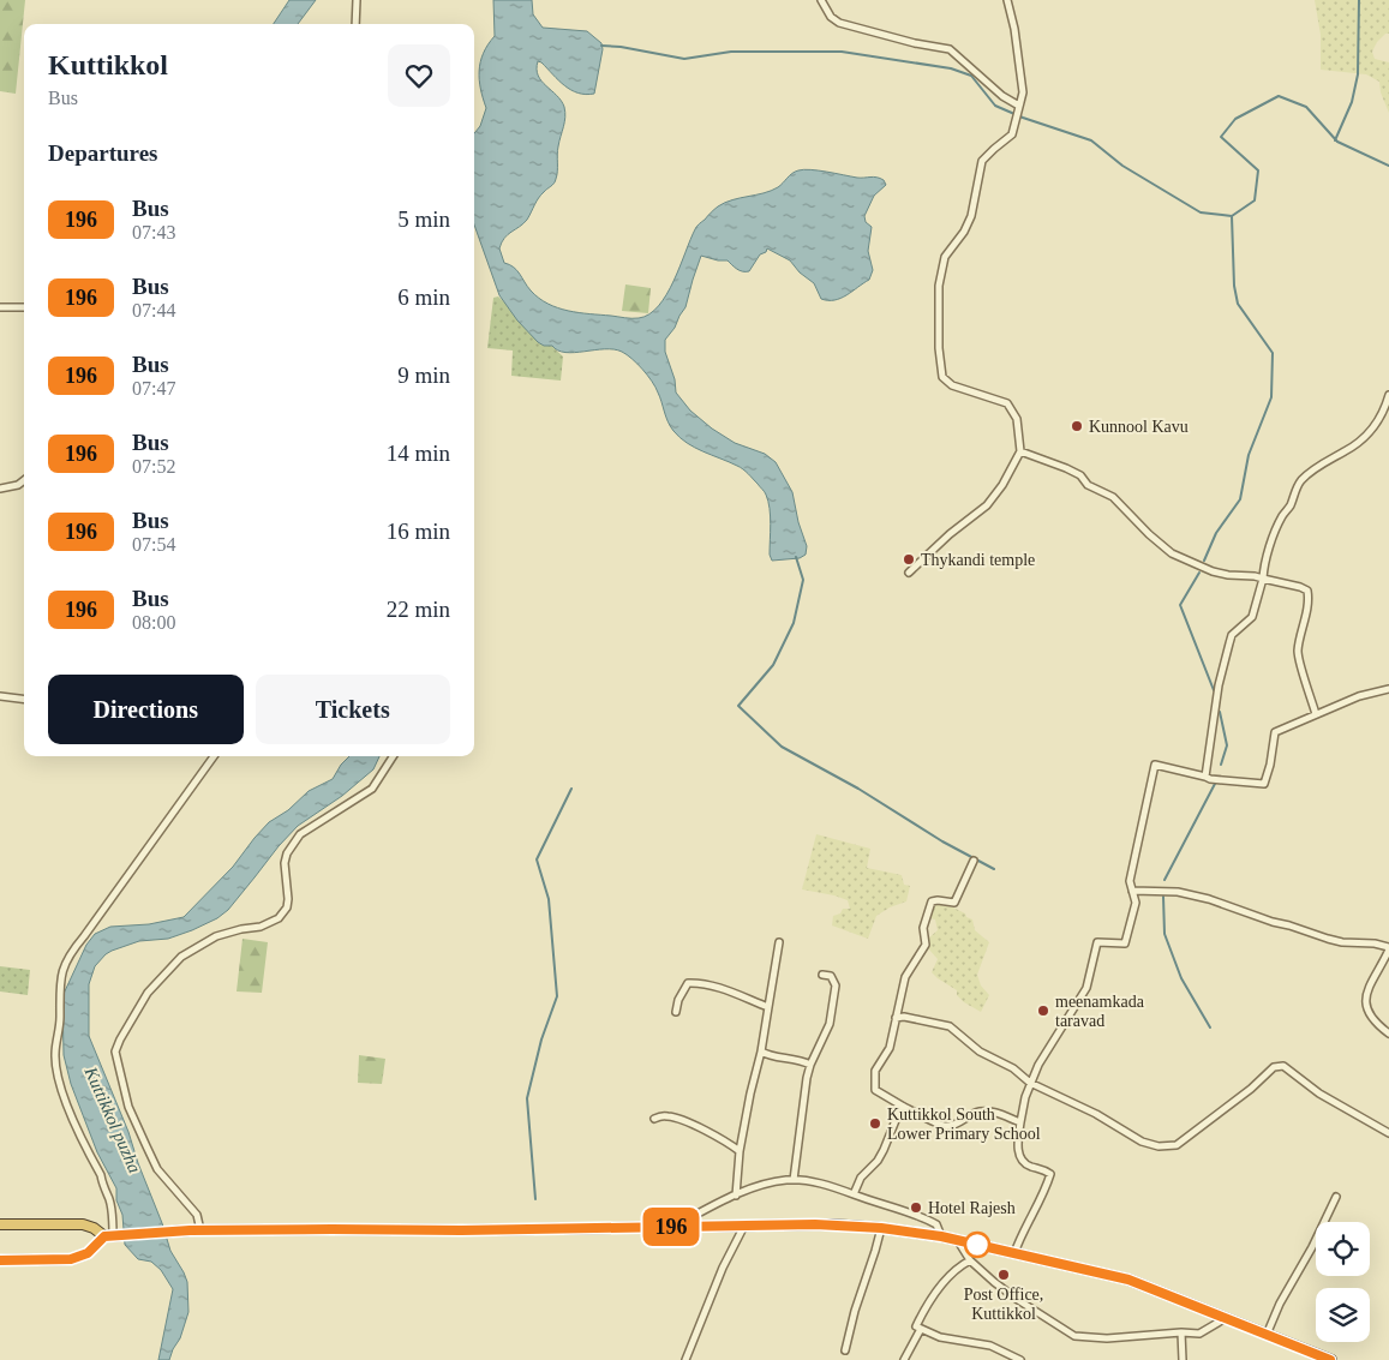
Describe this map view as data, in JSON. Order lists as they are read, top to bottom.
{
  "water": ["Kuttikkol puzha"],
  "places": [
    "Kunnool Kavu",
    "Thykandi temple",
    "meenamkada taravad",
    "Kuttikkol South Lower Primary School",
    "Hotel Rajesh",
    "Post Office, Kuttikkol"
  ],
  "lines": ["bus line 196"],
  "page": {
    "on_map": "196",
    "heading": [
      ["Kuttikkol", "Bus"],
      "Departures"
    ],
    "list": [
      {
        "mark": "196",
        "name": "Bus",
        "note": "07:43",
        "value": "5 min"
      },
      {
        "mark": "196",
        "name": "Bus",
        "note": "07:44",
        "value": "6 min"
      },
      {
        "mark": "196",
        "name": "Bus",
        "note": "07:47",
        "value": "9 min"
      },
      {
        "mark": "196",
        "name": "Bus",
        "note": "07:52",
        "value": "14 min"
      },
      {
        "mark": "196",
        "name": "Bus",
        "note": "07:54",
        "value": "16 min"
      },
      {
        "mark": "196",
        "name": "Bus",
        "note": "08:00",
        "value": "22 min"
      }
    ],
    "buttons": ["Directions", "Tickets"]
  }
}
